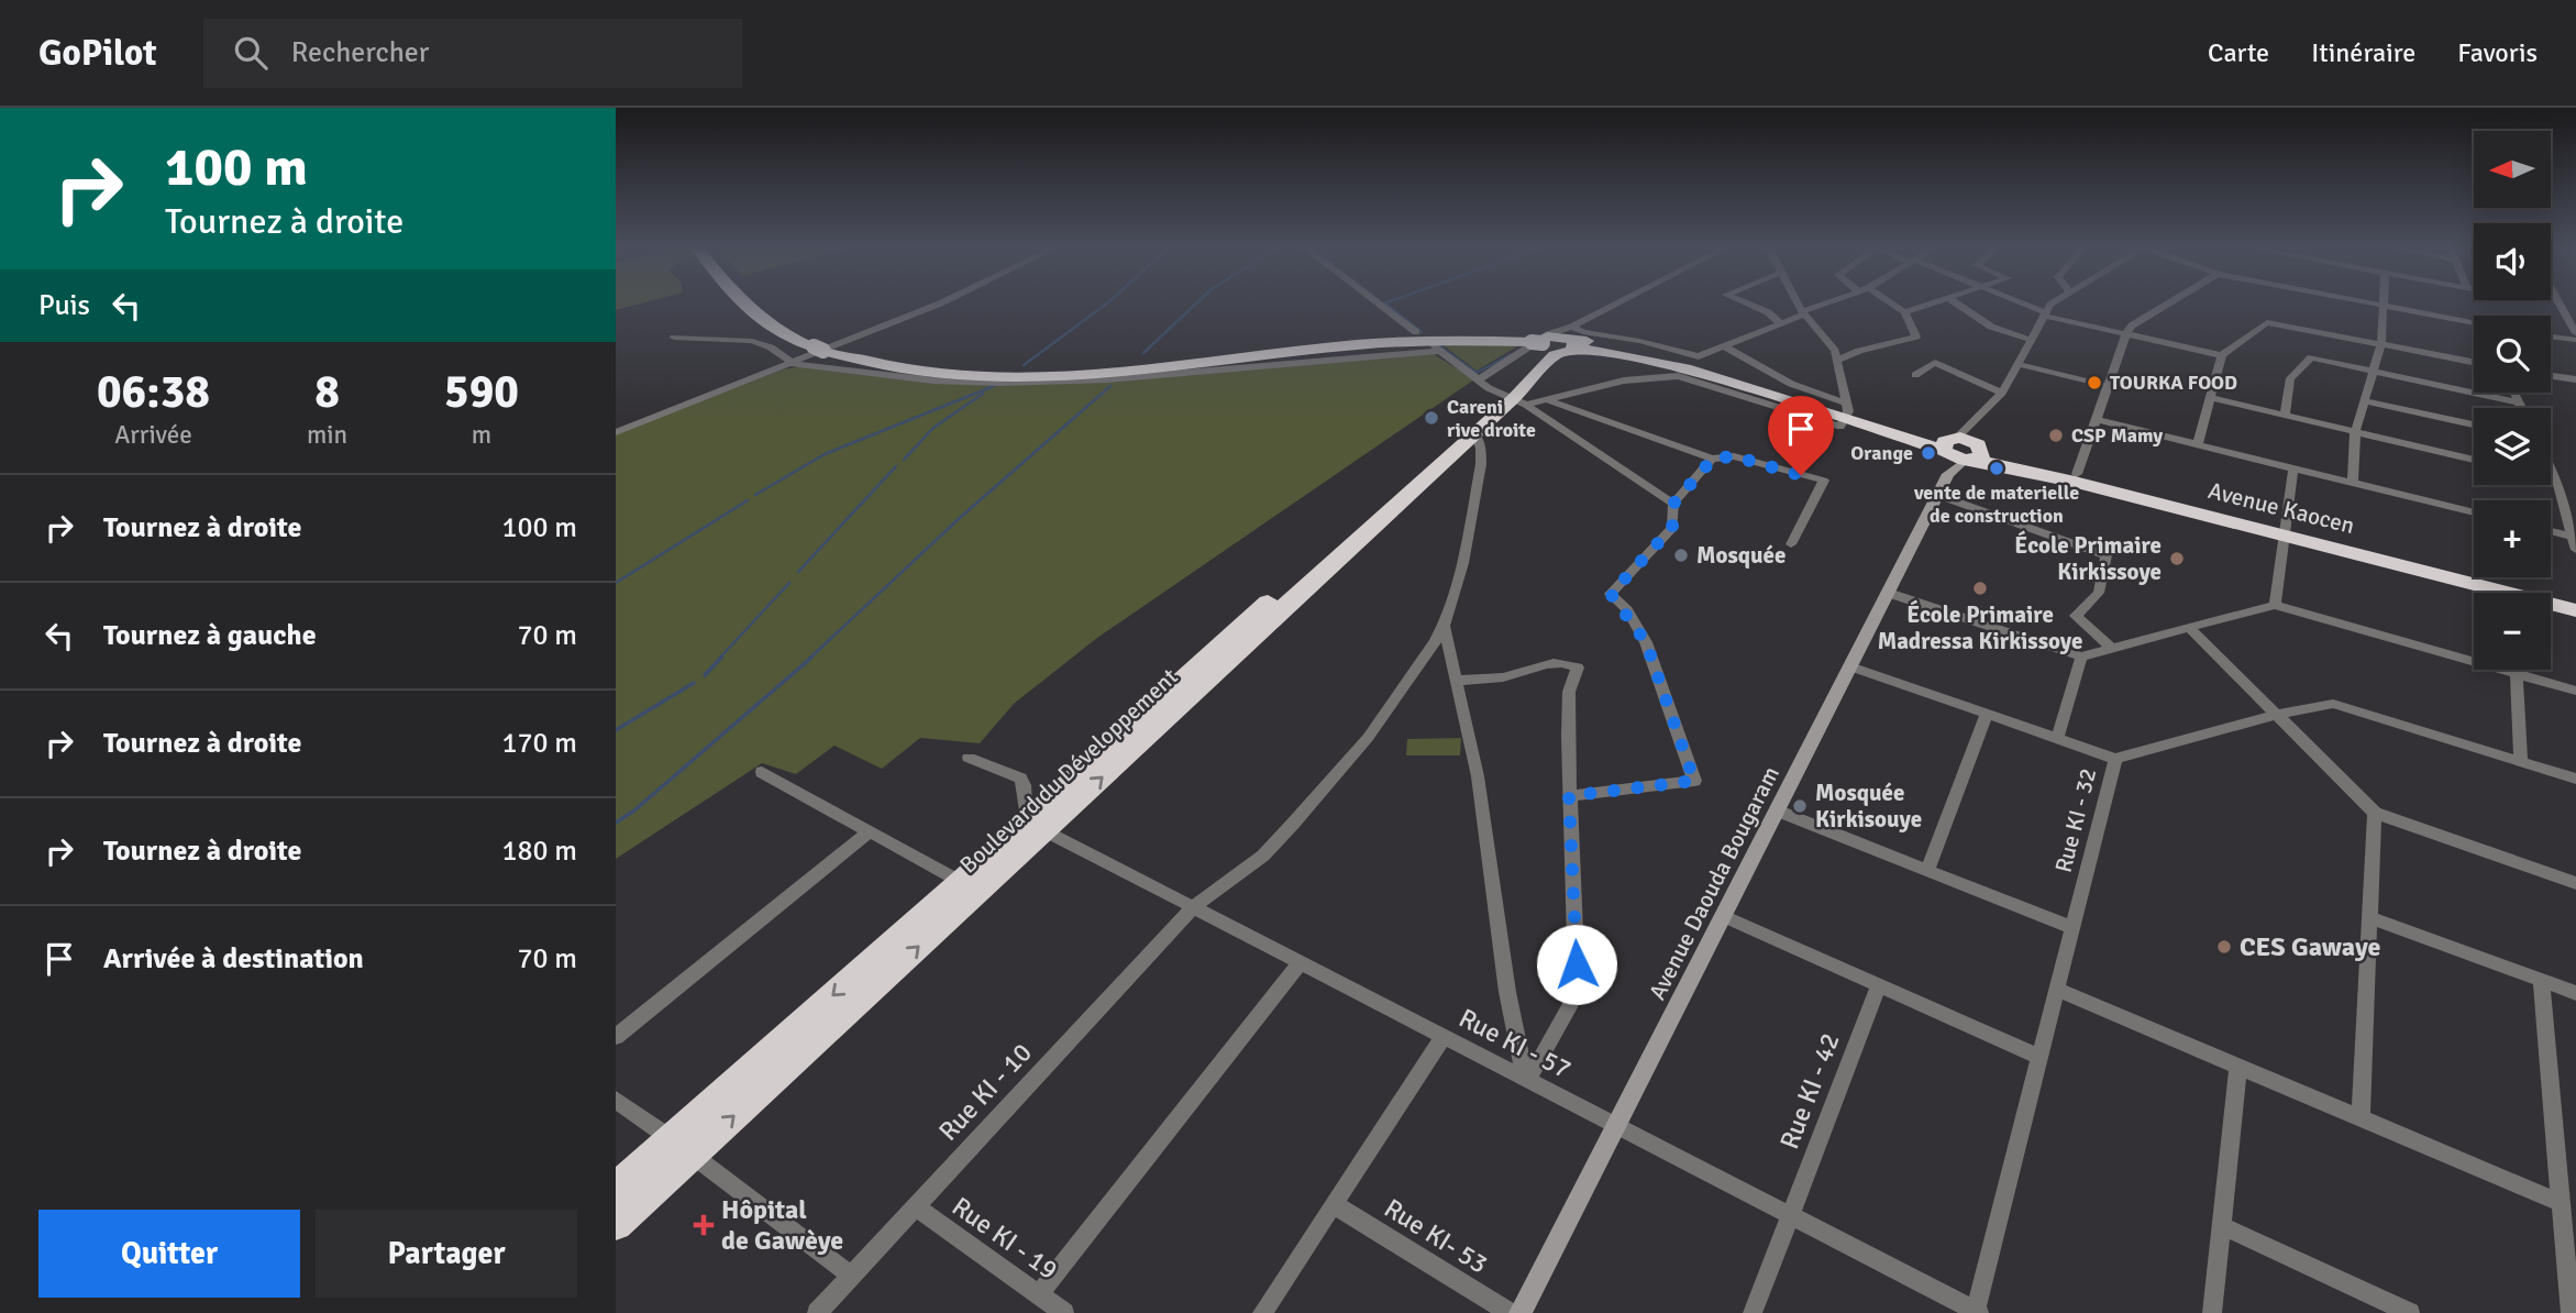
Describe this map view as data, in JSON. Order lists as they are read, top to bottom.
{
  "streets": {
    "highway": ["Avenue Kaocen", "Boulevard du Développement"],
    "street": [
      "Rue KI - 32",
      "Avenue Daouda Bougaram",
      "Rue KI - 57",
      "Rue KI - 42",
      "Rue KI - 10",
      "Rue KI- 53",
      "Rue KI - 19"
    ]
  },
  "crossings": [
    ["Avenue Kaocen", "Boulevard du Développement"],
    ["Avenue Kaocen", "Avenue Daouda Bougaram"],
    ["Boulevard du Développement", "Rue KI - 57"],
    ["Rue KI - 32", "Rue KI - 57"],
    ["Avenue Daouda Bougaram", "Rue KI - 57"],
    ["Rue KI - 57", "Rue KI - 42"],
    ["Rue KI - 57", "Rue KI - 10"],
    ["Rue KI - 10", "Rue KI - 19"]
  ],
  "places": {
    "other": [
      "TOURKA FOOD",
      "Careni rive droite",
      "CSP Mamy",
      "Orange",
      "vente de materielle de construction",
      "Mosquée",
      "École Primaire Kirkissoye",
      "École Primaire Madressa Kirkissoye",
      "Mosquée Kirkisouye",
      "CES Gawaye"
    ],
    "health": ["Hôpital de Gawèye"]
  },
  "north": "left",
  "page": {
    "header": "GoPilot",
    "search": "Rechercher",
    "nav": ["Carte", "Itinéraire", "Favoris"],
    "turn": ["100 m", "Tournez à droite"],
    "map_buttons": ["+", "−"],
    "then": "Puis",
    "eta": [
      "06:38",
      "Arrivée",
      "8",
      "min",
      "590",
      "m"
    ],
    "list": [
      {
        "name": "Tournez à droite",
        "value": "100 m"
      },
      {
        "name": "Tournez à gauche",
        "value": "70 m"
      },
      {
        "name": "Tournez à droite",
        "value": "170 m"
      },
      {
        "name": "Tournez à droite",
        "value": "180 m"
      },
      {
        "name": "Arrivée à destination",
        "value": "70 m"
      }
    ],
    "buttons": ["Quitter", "Partager"]
  }
}
